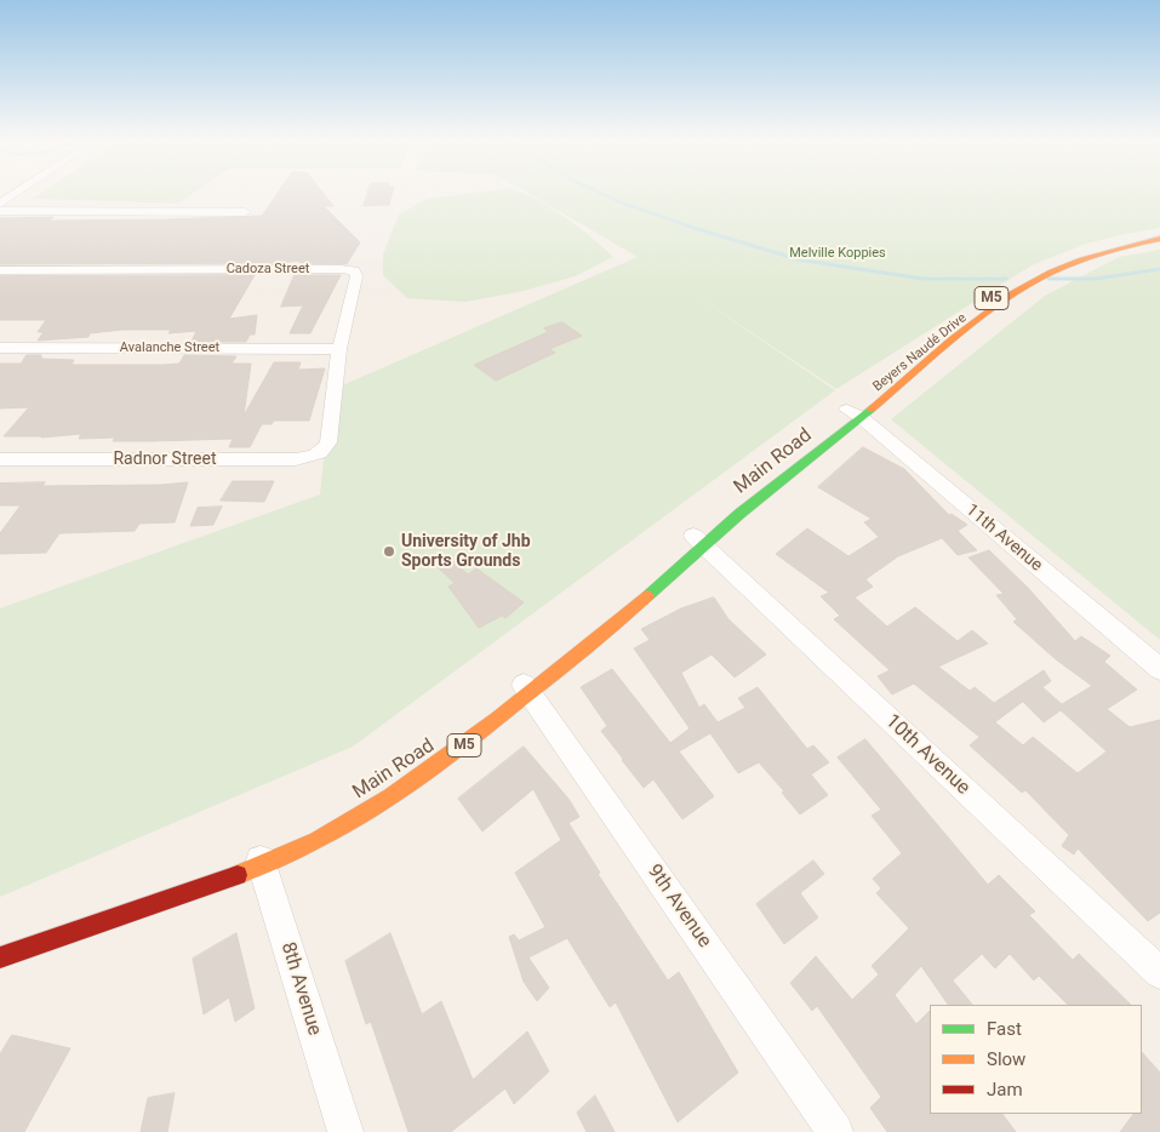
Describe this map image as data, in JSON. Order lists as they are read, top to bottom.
{
  "streets": {
    "main road": ["M5", "Beyers Naudé Drive", "Main Road"],
    "street": [
      "Cadoza Street",
      "Avalanche Street",
      "Radnor Street",
      "11th Avenue",
      "10th Avenue",
      "9th Avenue",
      "8th Avenue"
    ]
  },
  "crossings": [
    ["Cadoza Street", "Avalanche Street"],
    ["Cadoza Street", "Radnor Street"],
    ["Beyers Naudé Drive", "Main Road"],
    ["Beyers Naudé Drive", "11th Avenue"],
    ["Main Road", "11th Avenue"],
    ["Main Road", "10th Avenue"],
    ["Main Road", "9th Avenue"],
    ["Main Road", "8th Avenue"]
  ],
  "parks": ["Melville Koppies"],
  "places": ["University of Jhb Sports Grounds"],
  "legend": ["Fast", "Slow", "Jam"]
}
